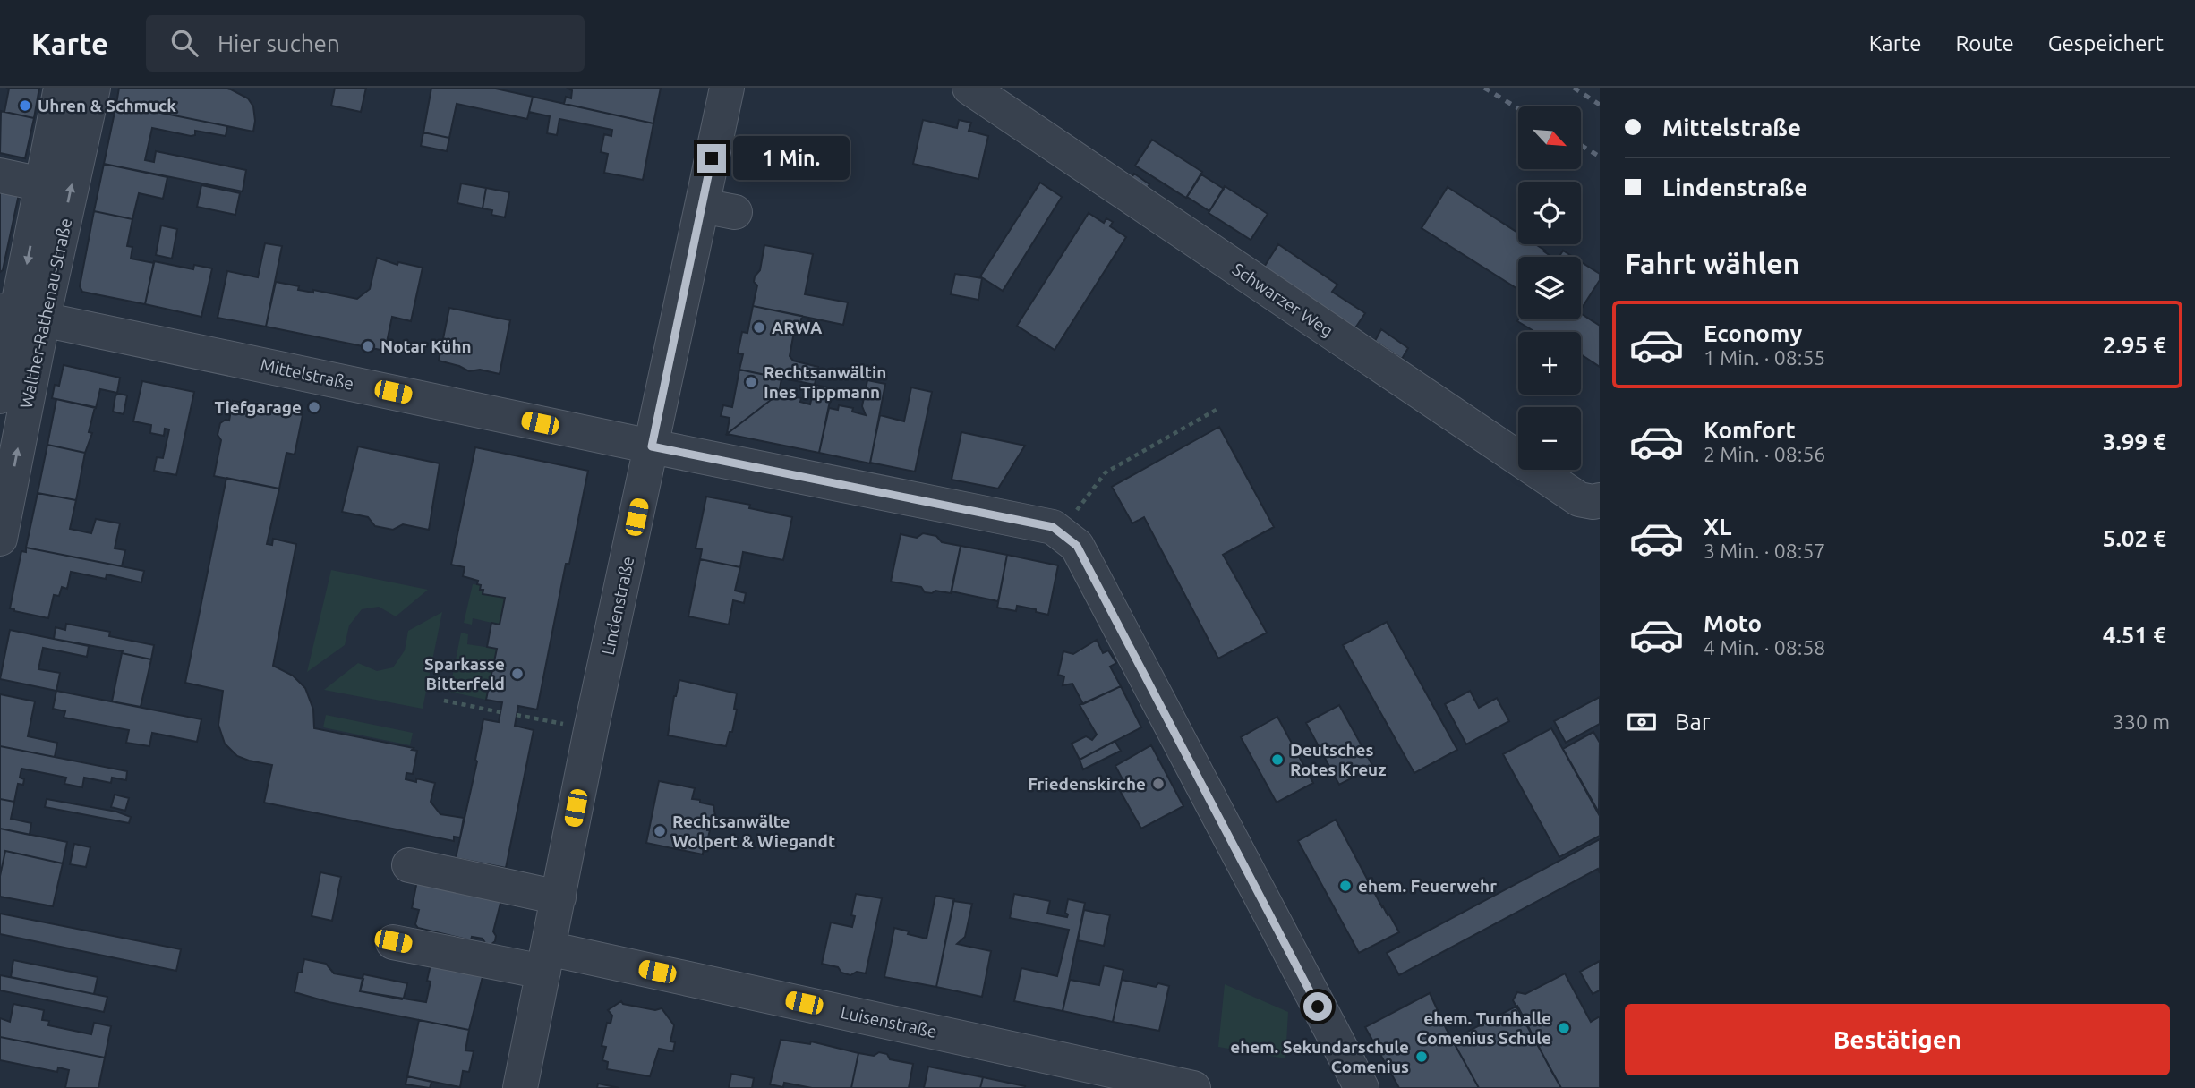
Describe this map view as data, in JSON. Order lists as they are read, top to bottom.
{
  "streets": {
    "street": [
      "Schwarzer Weg",
      "Walther-Rathenau-Straße",
      "Mittelstraße",
      "Lindenstraße",
      "Luisenstraße"
    ]
  },
  "crossings": [
    ["Walther-Rathenau-Straße", "Mittelstraße"],
    ["Mittelstraße", "Lindenstraße"],
    ["Lindenstraße", "Luisenstraße"]
  ],
  "places": [
    "Uhren & Schmuck",
    "ARWA",
    "Notar Kühn",
    "Rechtsanwältin Ines Tippmann",
    "Tiefgarage",
    "Sparkasse Bitterfeld",
    "Deutsches Rotes Kreuz",
    "Friedenskirche",
    "Rechtsanwälte Wolpert & Wiegandt",
    "ehem. Feuerwehr",
    "ehem. Turnhalle Comenius Schule",
    "ehem. Sekundarschule Comenius"
  ],
  "north": "bottom right",
  "page": {
    "header": "Karte",
    "search": "Hier suchen",
    "nav": ["Karte", "Route", "Gespeichert"],
    "banner": ["Mittelstraße", "Lindenstraße"],
    "map_buttons": ["+", "−"],
    "bubble": "1 Min.",
    "heading": "Fahrt wählen",
    "list": [
      {
        "name": "Economy",
        "note": "1 Min. · 08:55",
        "value": "2.95 €"
      },
      {
        "name": "Komfort",
        "note": "2 Min. · 08:56",
        "value": "3.99 €"
      },
      {
        "name": "XL",
        "note": "3 Min. · 08:57",
        "value": "5.02 €"
      },
      {
        "name": "Moto",
        "note": "4 Min. · 08:58",
        "value": "4.51 €"
      }
    ],
    "pay": ["Bar", "330 m"],
    "buttons": "Bestätigen"
  }
}
